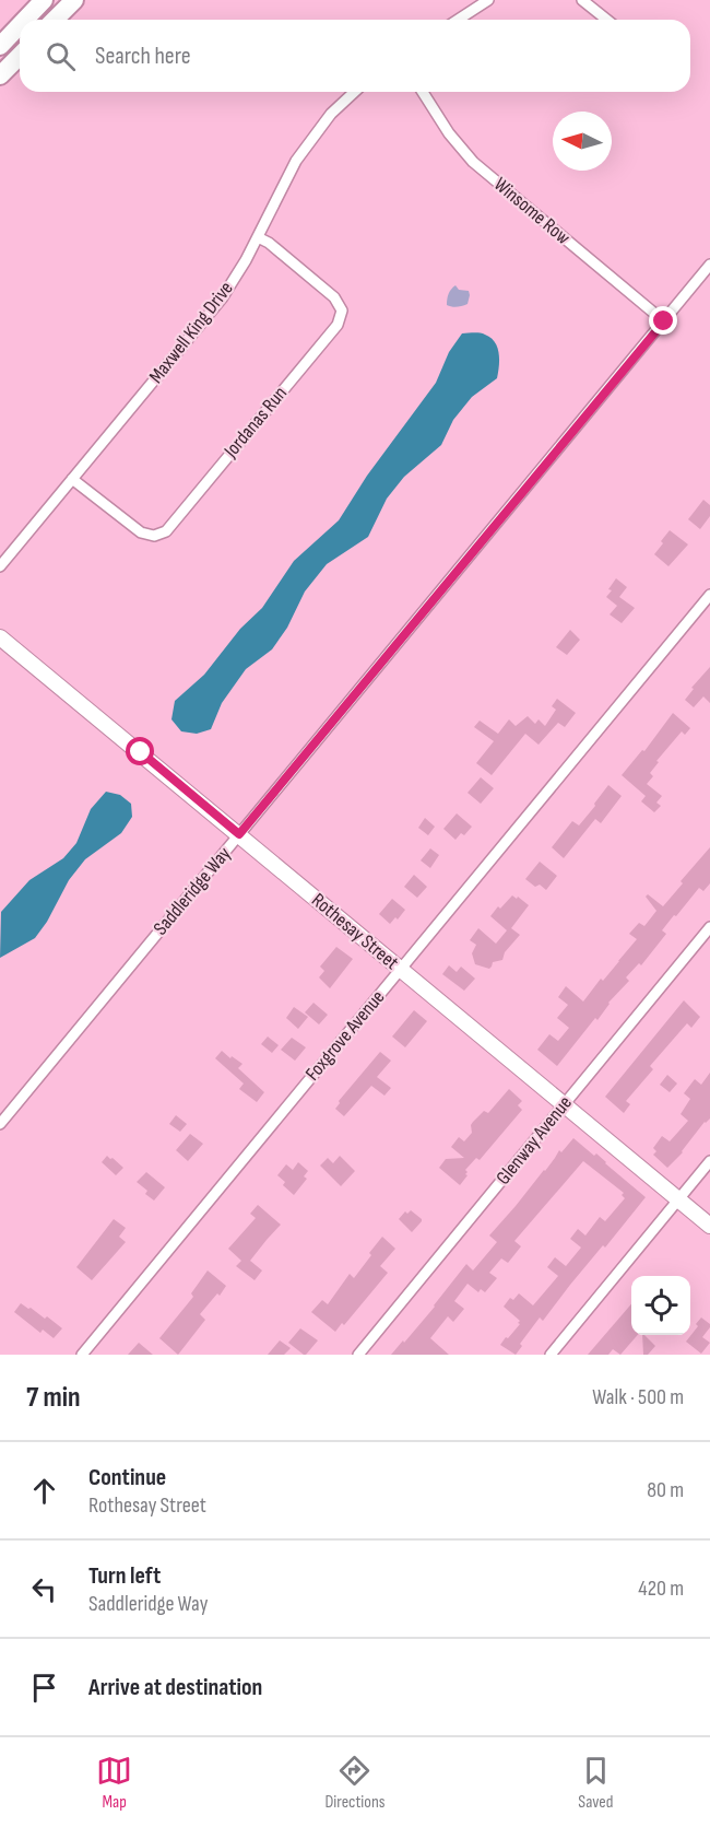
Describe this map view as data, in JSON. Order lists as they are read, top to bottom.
{
  "streets": {
    "street": [
      "Winsome Row",
      "Maxwell King Drive",
      "Jordanas Run",
      "Saddleridge Way",
      "Rothesay Street",
      "Foxgrove Avenue",
      "Glenway Avenue"
    ]
  },
  "crossings": [
    ["Winsome Row", "Saddleridge Way"],
    ["Maxwell King Drive", "Jordanas Run"],
    ["Saddleridge Way", "Rothesay Street"],
    ["Rothesay Street", "Foxgrove Avenue"],
    ["Rothesay Street", "Glenway Avenue"]
  ],
  "north": "left",
  "page": {
    "search": "Search here",
    "heading": ["7 min", "Walk · 500 m"],
    "list": [
      ["Continue", "Rothesay Street", "80 m"],
      ["Turn left", "Saddleridge Way", "420 m"],
      "Arrive at destination"
    ],
    "nav": ["Map", "Directions", "Saved"]
  }
}
